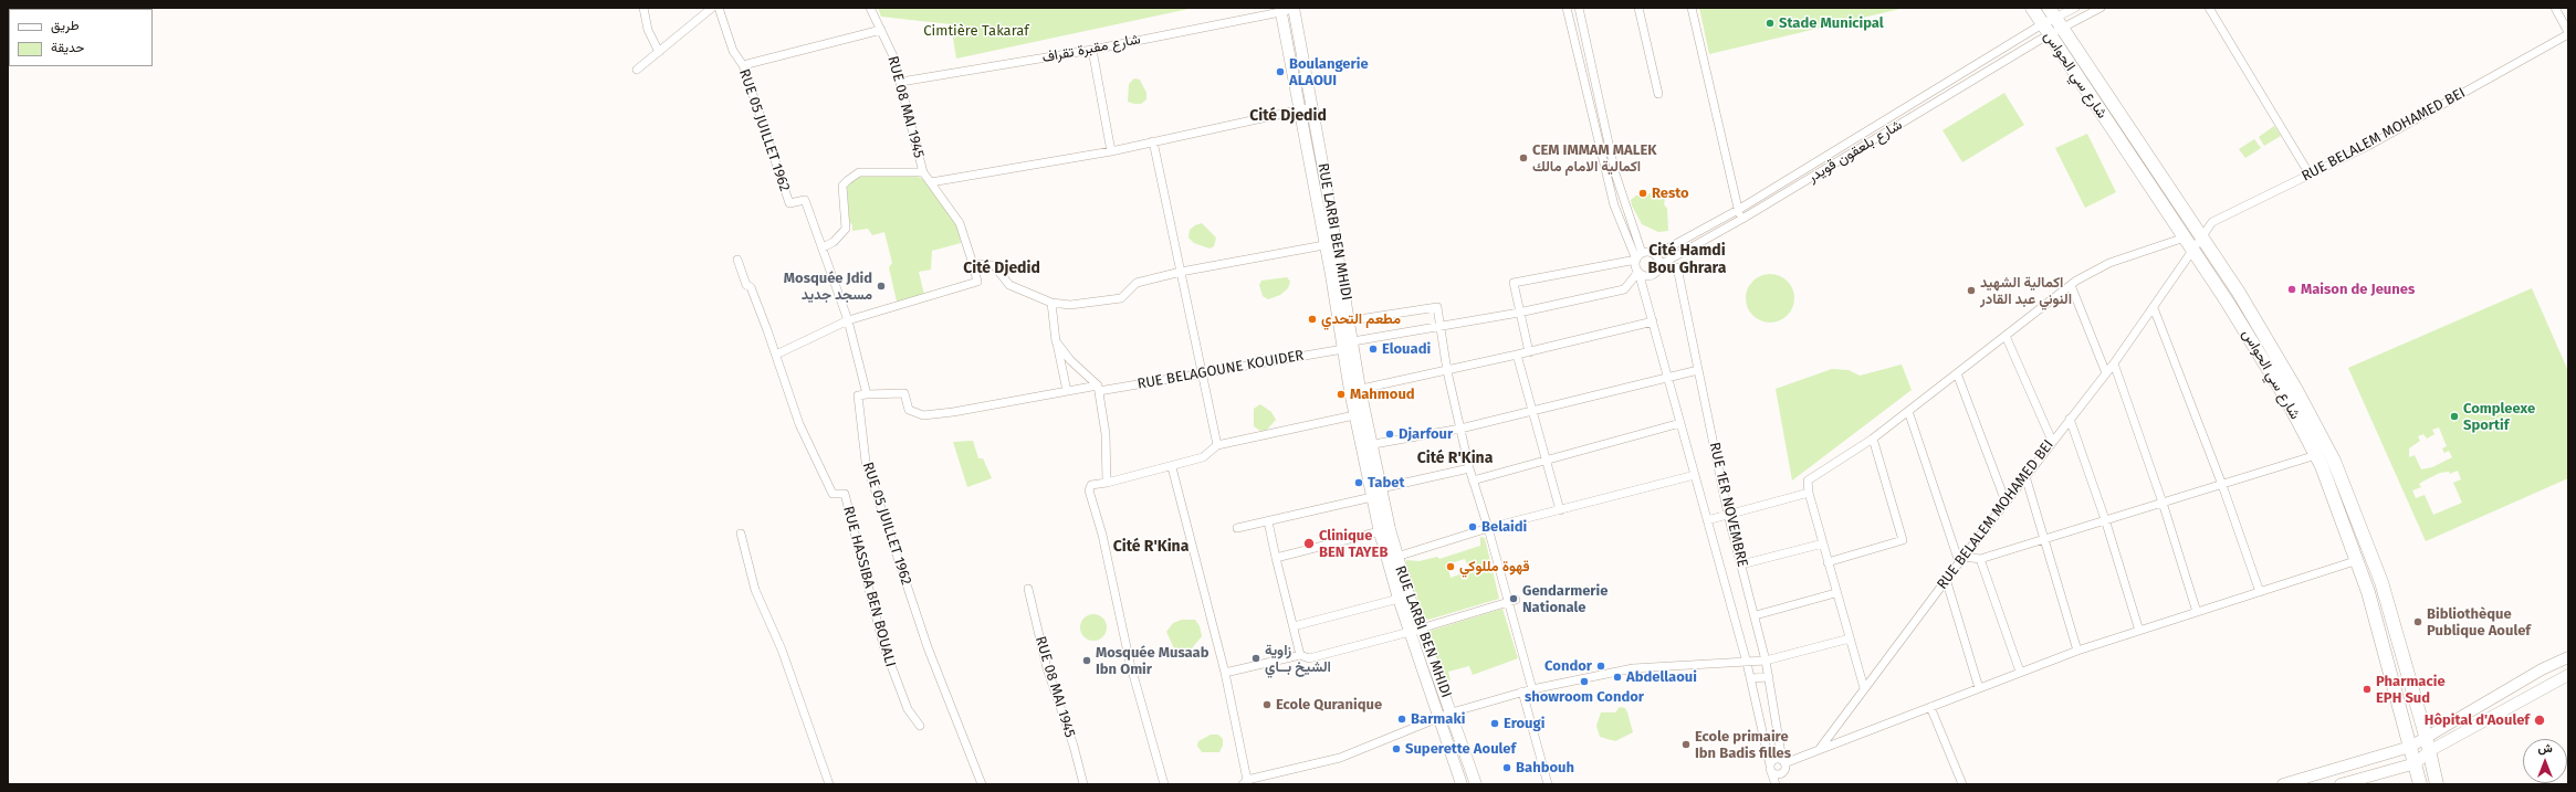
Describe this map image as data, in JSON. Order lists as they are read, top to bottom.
{
  "streets": {
    "main road": ["شارع سي الحواس"],
    "street": [
      "شارع مقبرة تقراف",
      "RUE 08 MAI 1945",
      "RUE 05 JUILLET 1962",
      "RUE BELALEM MOHAMED BEI",
      "شارع بلعقون قويدر",
      "RUE LARBI BEN MHIDI",
      "RUE BELAGOUNE KOUIDER",
      "RUE 1ER NOVEMBRE",
      "RUE HASSIBA BEN BOUALI"
    ]
  },
  "crossings": [
    ["شارع مقبرة تقراف", "RUE 08 MAI 1945"],
    ["شارع مقبرة تقراف", "RUE LARBI BEN MHIDI"],
    ["شارع سي الحواس", "RUE BELALEM MOHAMED BEI"],
    ["شارع سي الحواس", "شارع بلعقون قويدر"],
    ["RUE 08 MAI 1945", "RUE 05 JUILLET 1962"],
    ["RUE 05 JUILLET 1962", "RUE BELAGOUNE KOUIDER"],
    ["شارع بلعقون قويدر", "RUE BELAGOUNE KOUIDER"],
    ["شارع بلعقون قويدر", "RUE 1ER NOVEMBRE"],
    ["RUE LARBI BEN MHIDI", "RUE BELAGOUNE KOUIDER"],
    ["RUE BELAGOUNE KOUIDER", "RUE 1ER NOVEMBRE"]
  ],
  "districts": [
    "Cité Djedid",
    "Cité Hamdi Bou Ghrara",
    "Cité Djedid",
    "Cité R'Kina",
    "Cité R'Kina"
  ],
  "parks": ["Cimtière Takaraf"],
  "places": [
    "Stade Municipal",
    "Boulangerie ALAOUI",
    "CEM IMMAM MALEK اكمالية الامام مالك",
    "Resto",
    "Mosquée Jdid مسجد جديد",
    "Maison de Jeunes",
    "اكمالية الشهيد النوني عبد القادر",
    "مطعم التحدي",
    "Elouadi",
    "Mahmoud",
    "Compleexe Sportif",
    "Djarfour",
    "Tabet",
    "Belaidi",
    "Clinique BEN TAYEB",
    "قهوة مللوكي",
    "Gendarmerie Nationale",
    "Bibliothèque Publique Aoulef",
    "زاوية الشيخ بــاي",
    "Mosquée Musaab Ibn Omir",
    "Condor",
    "Abdellaoui",
    "showroom Condor",
    "Pharmacie EPH Sud",
    "Ecole Quranique",
    "Barmaki",
    "Hôpital d'Aoulef",
    "Erougi",
    "Ecole primaire Ibn Badis filles",
    "Superette Aoulef",
    "Bahbouh"
  ],
  "legend": ["طريق", "حديقة"],
  "north": "top"
}
